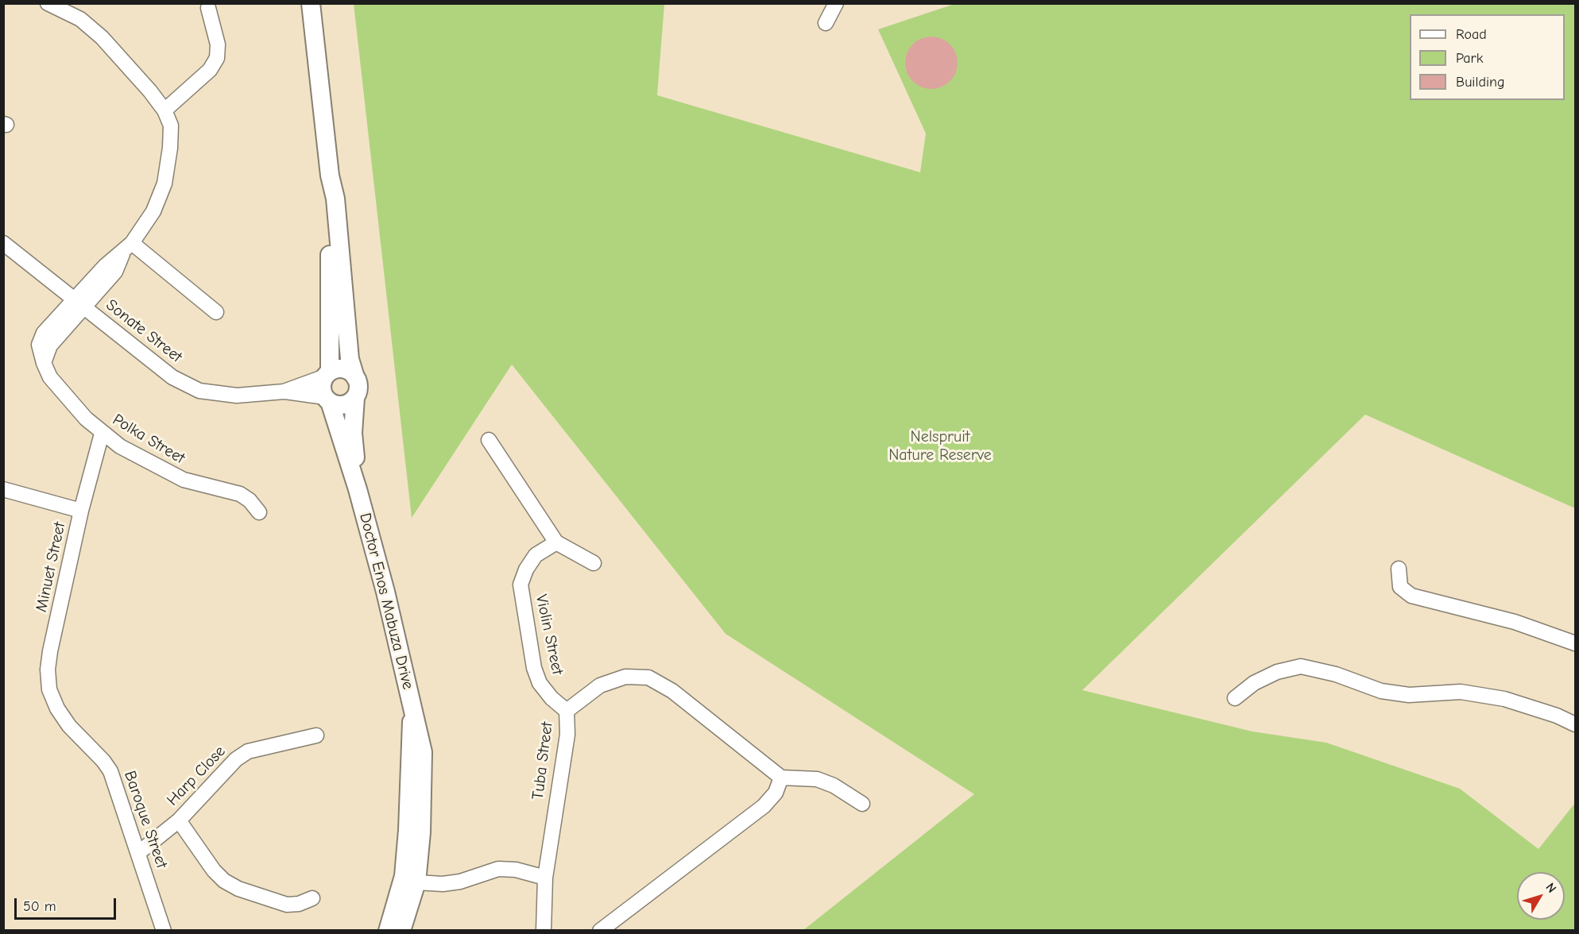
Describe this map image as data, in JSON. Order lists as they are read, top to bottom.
{
  "streets": {
    "main road": ["Doctor Enos Mabuza Drive"],
    "street": [
      "Sonate Street",
      "Polka Street",
      "Minuet Street",
      "Violin Street",
      "Tuba Street",
      "Harp Close",
      "Baroque Street"
    ]
  },
  "crossings": [
    ["Sonate Street", "Polka Street"],
    ["Sonate Street", "Doctor Enos Mabuza Drive"],
    ["Polka Street", "Minuet Street"],
    ["Minuet Street", "Baroque Street"],
    ["Violin Street", "Tuba Street"],
    ["Harp Close", "Baroque Street"]
  ],
  "parks": ["Nelspruit Nature Reserve"],
  "legend": ["Road", "Park", "Building"],
  "scale_bar": "50 m",
  "north": "top right"
}
